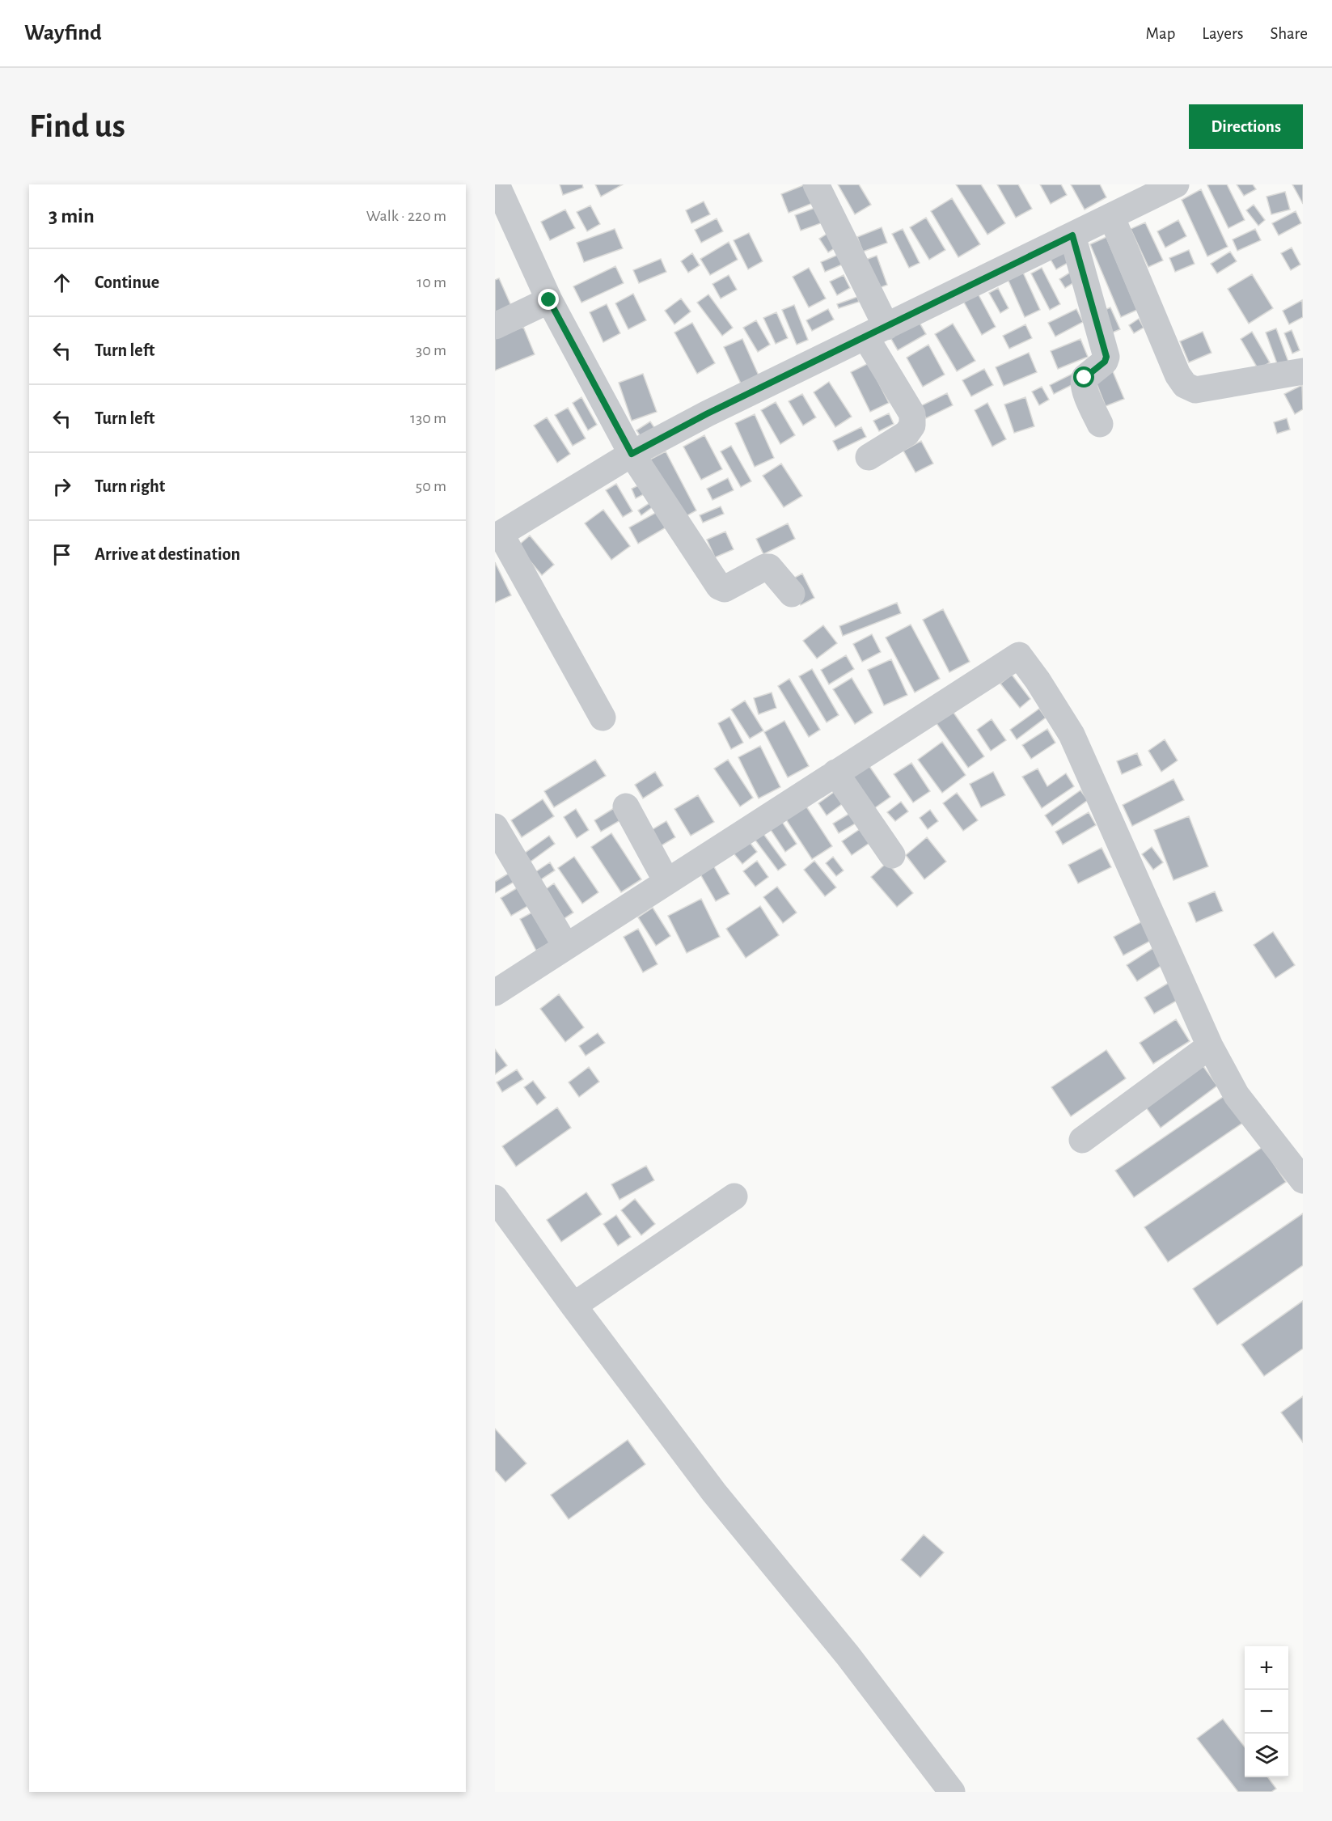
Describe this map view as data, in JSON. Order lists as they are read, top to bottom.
{
  "page": {
    "header": "Wayfind",
    "nav": ["Map", "Layers", "Share"],
    "buttons": "Directions",
    "title": "Find us",
    "heading": ["3 min", "Walk · 220 m"],
    "list": [
      ["Continue", "10 m"],
      ["Turn left", "30 m"],
      ["Turn left", "130 m"],
      ["Turn right", "50 m"],
      "Arrive at destination"
    ],
    "map_buttons": ["+", "−"]
  }
}
